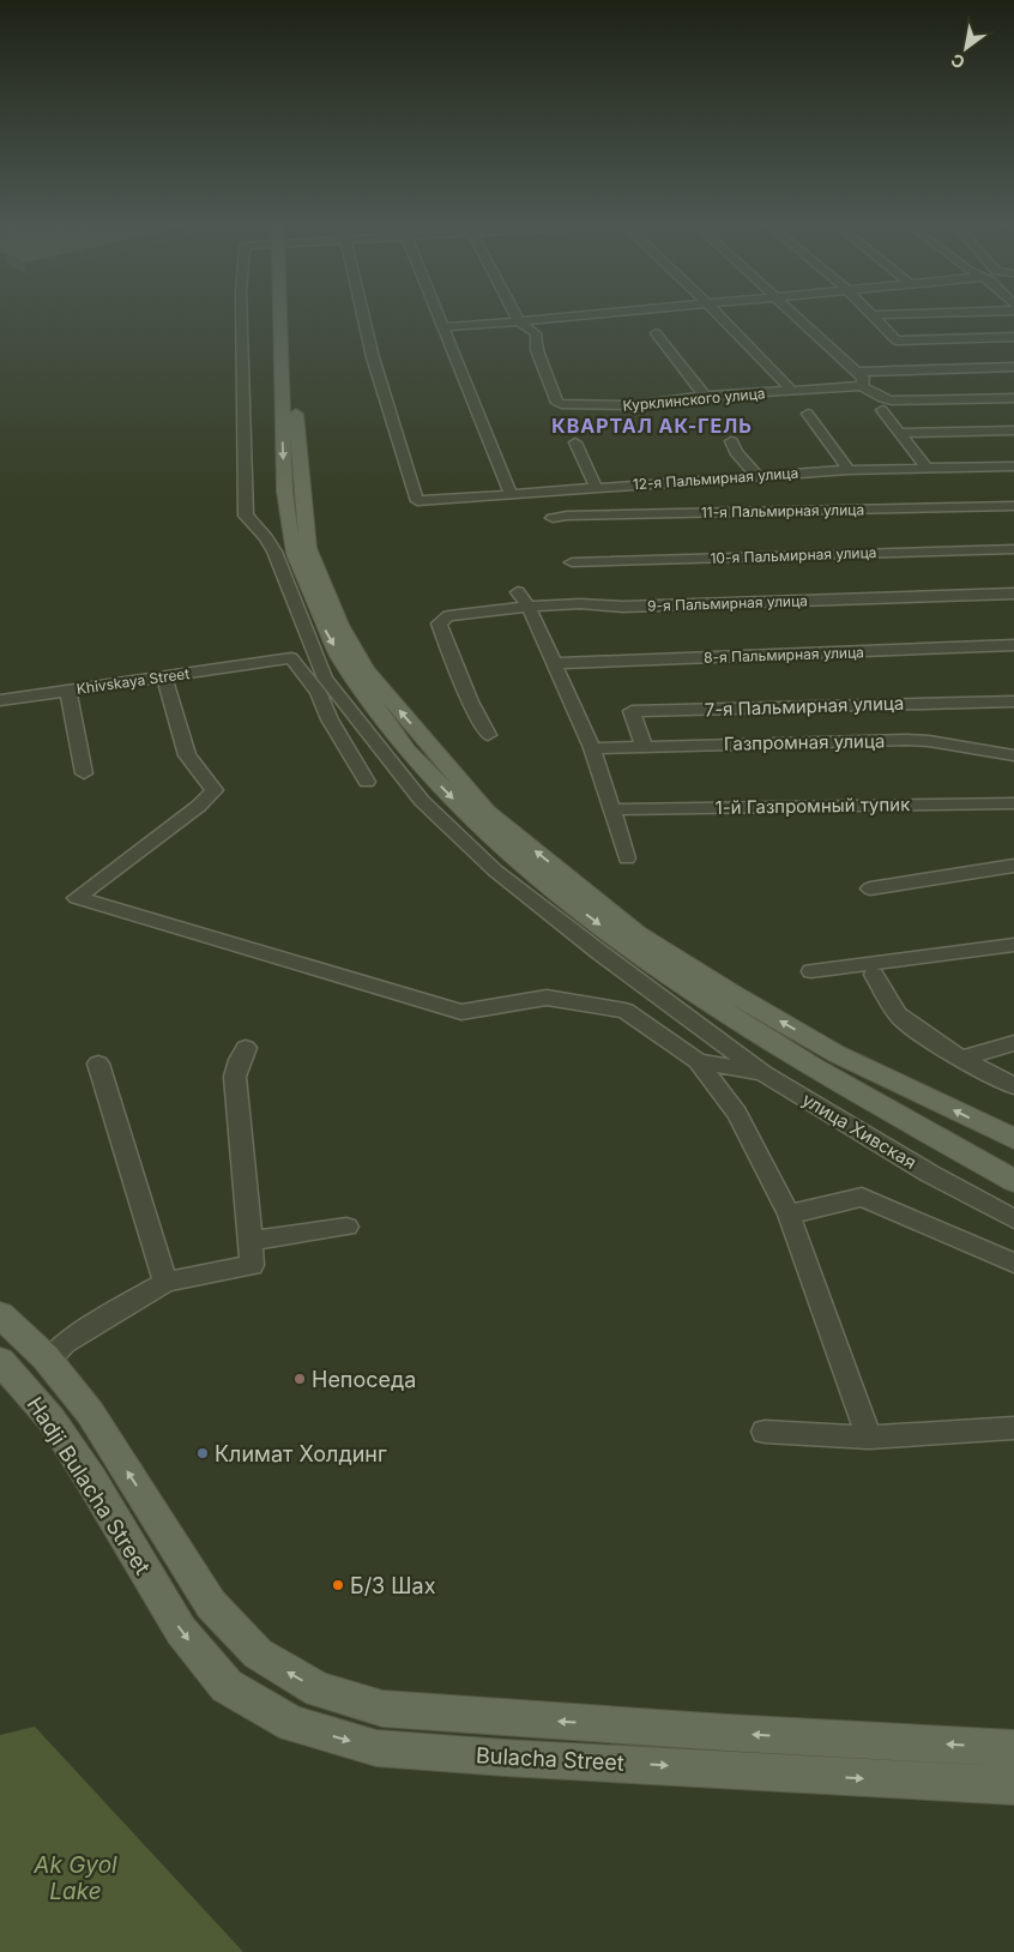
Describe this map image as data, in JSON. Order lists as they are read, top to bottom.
{
  "streets": {
    "main road": ["Hadji Bulacha Street", "Bulacha Street"],
    "street": [
      "Курклинского улица",
      "12-я Пальмирная улица",
      "11-я Пальмирная улица",
      "10-я Пальмирная улица",
      "9-я Пальмирная улица",
      "8-я Пальмирная улица",
      "Khivskaya Street",
      "7-я Пальмирная улица",
      "Газпромная улица",
      "1-й Газпромный тупик",
      "улица Хивская"
    ]
  },
  "crossings": [
    ["7-я Пальмирная улица", "Газпромная улица"],
    ["Hadji Bulacha Street", "Bulacha Street"]
  ],
  "districts": ["КВАРТАЛ АК-ГЕЛЬ"],
  "water": ["Ak Gyol Lake"],
  "places": ["Непоседа", "Климат Холдинг", "Б/З Шах"],
  "north": "bottom left"
}
